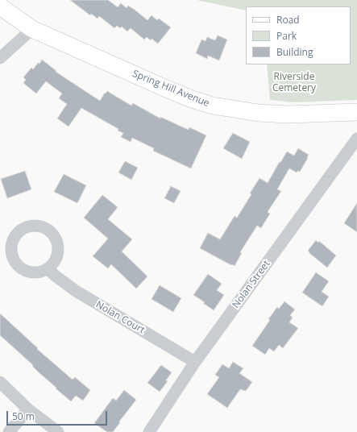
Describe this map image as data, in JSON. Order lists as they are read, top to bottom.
{
  "streets": {
    "street": ["Spring Hill Avenue", "Nolan Street", "Nolan Court"]
  },
  "crossings": [
    ["Nolan Street", "Nolan Court"]
  ],
  "parks": ["Riverside Cemetery"],
  "legend": ["Road", "Park", "Building"],
  "scale_bar": "50 m"
}
